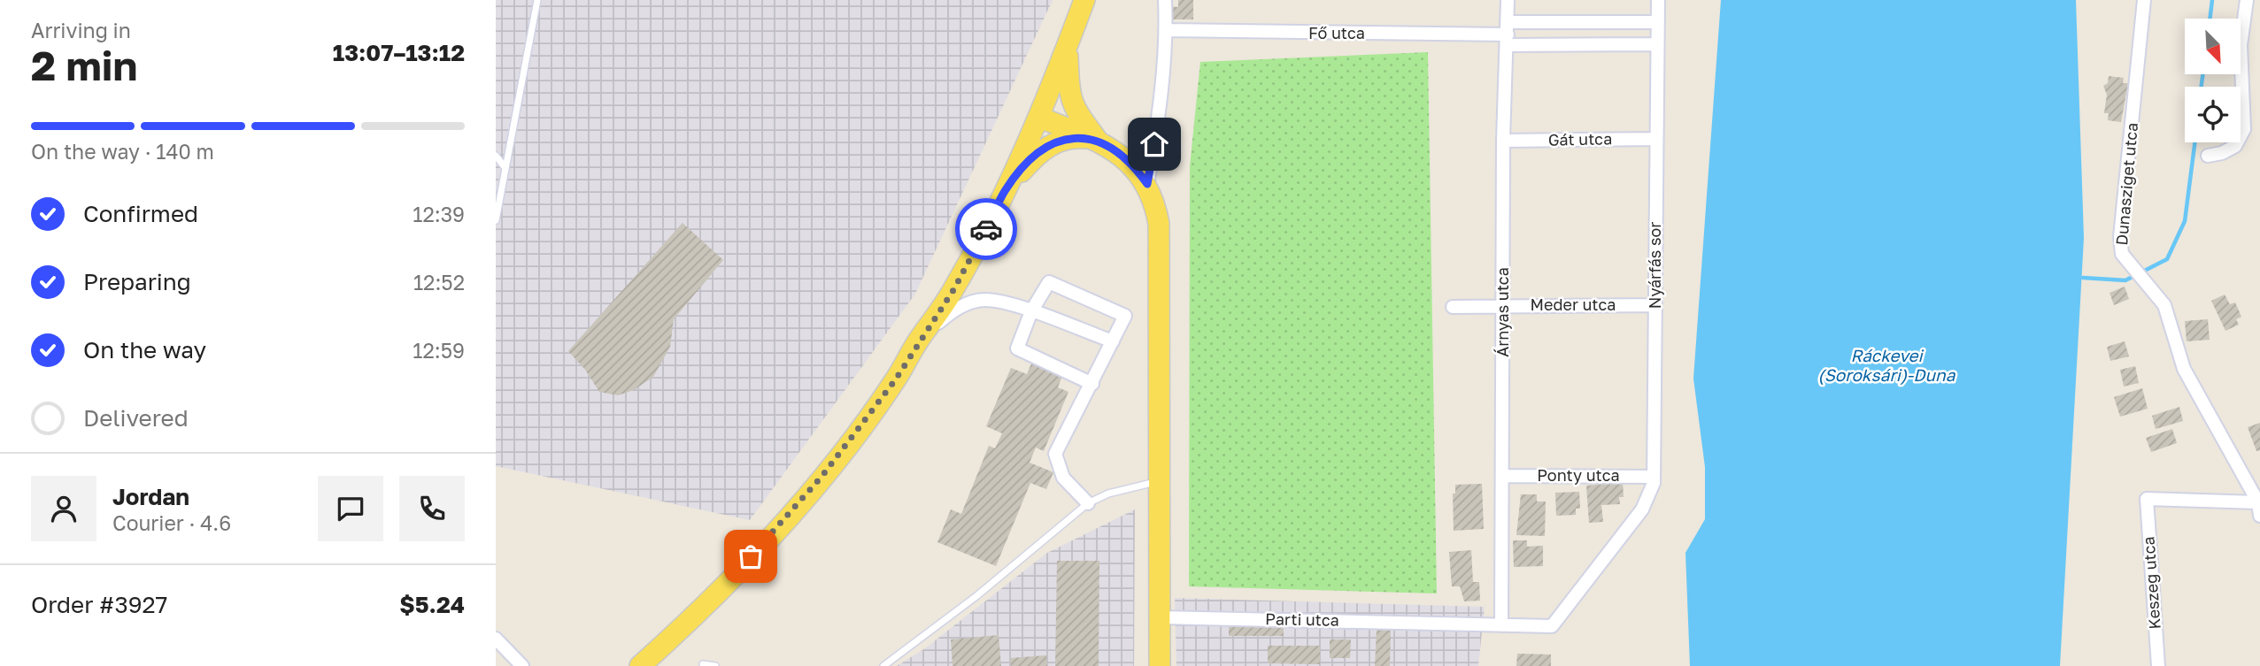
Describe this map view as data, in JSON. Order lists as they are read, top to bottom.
{
  "streets": {
    "street": [
      "Fő utca",
      "Gát utca",
      "Dunasziget utca",
      "Nyárfás sor",
      "Meder utca",
      "Árnyas utca",
      "Ponty utca",
      "Keszeg utca",
      "Parti utca"
    ]
  },
  "crossings": [
    ["Fő utca", "Nyárfás sor"],
    ["Fő utca", "Árnyas utca"],
    ["Gát utca", "Nyárfás sor"],
    ["Gát utca", "Árnyas utca"],
    ["Dunasziget utca", "Keszeg utca"],
    ["Nyárfás sor", "Meder utca"],
    ["Nyárfás sor", "Árnyas utca"],
    ["Nyárfás sor", "Ponty utca"],
    ["Nyárfás sor", "Parti utca"],
    ["Meder utca", "Árnyas utca"],
    ["Árnyas utca", "Ponty utca"],
    ["Árnyas utca", "Parti utca"]
  ],
  "water": ["Ráckevei (Soroksári)-Duna"],
  "north": "bottom right",
  "page": {
    "heading": ["2 min", "Arriving in", "13:07–13:12"],
    "panel": [
      "Jordan",
      "Courier · 4.6",
      "Order #3927",
      "$5.24"
    ],
    "bar": "On the way · 140 m",
    "list": [
      ["Confirmed", "12:39"],
      ["Preparing", "12:52"],
      ["On the way", "12:59"],
      "Delivered"
    ]
  }
}
